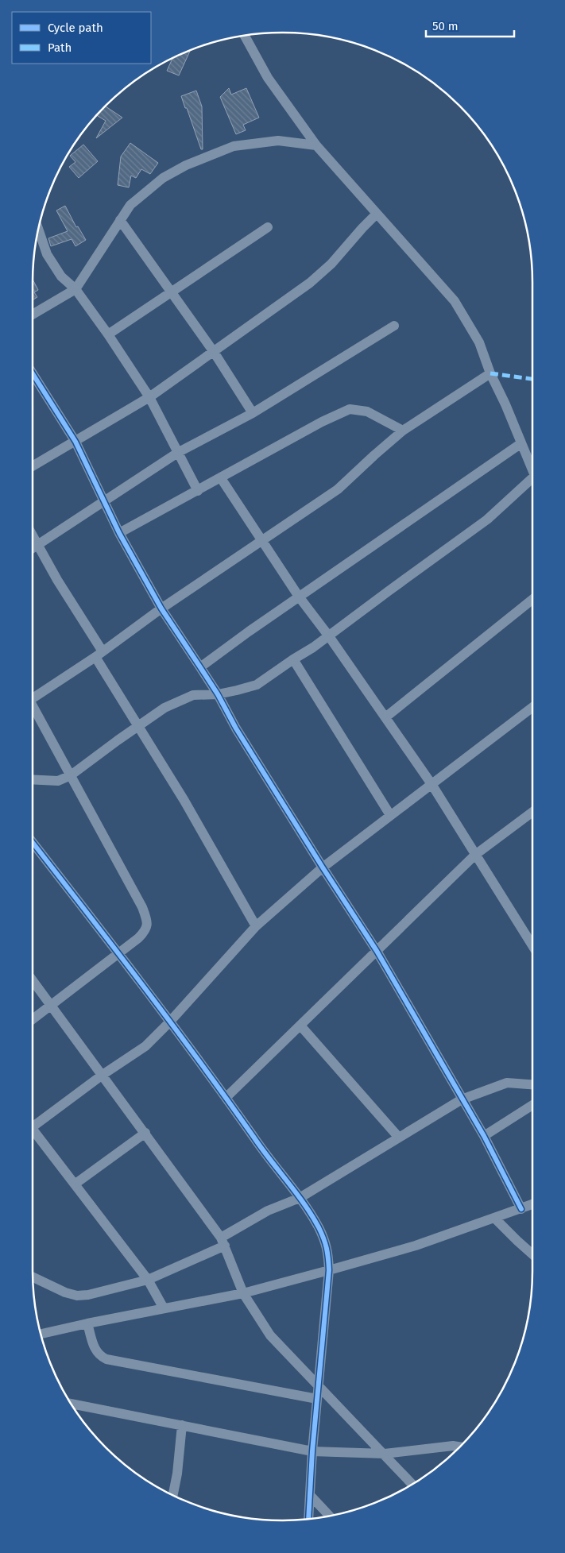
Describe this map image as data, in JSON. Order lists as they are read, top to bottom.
{
  "legend": ["Cycle path", "Path"],
  "scale_bar": "50 m"
}
